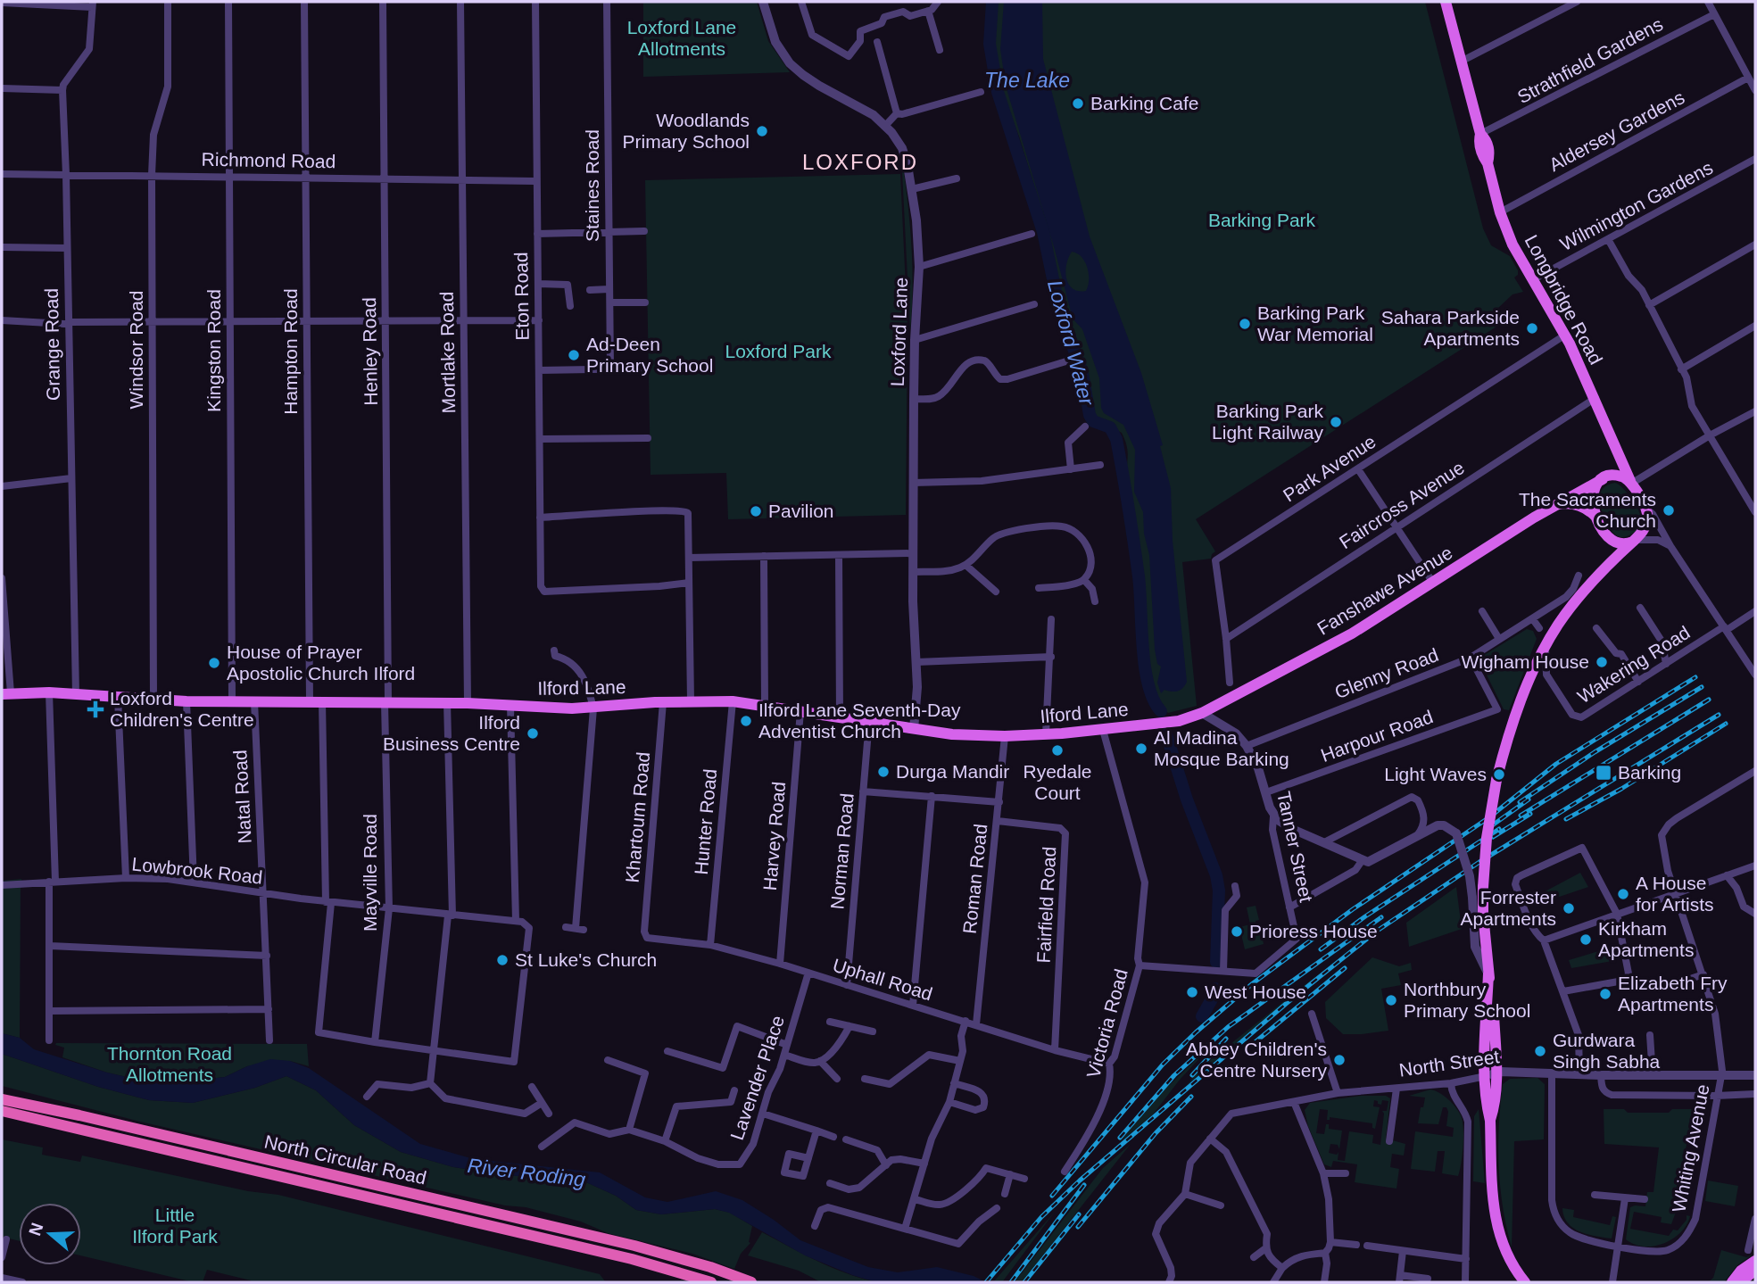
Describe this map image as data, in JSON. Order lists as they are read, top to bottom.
{
  "streets": {
    "highway": ["North Circular Road"],
    "main road": ["Longbridge Road", "Fanshawe Avenue", "Ilford Lane"],
    "street": [
      "Strathfield Gardens",
      "Aldersey Gardens",
      "Richmond Road",
      "Staines Road",
      "Wilmington Gardens",
      "Eton Road",
      "Loxford Lane",
      "Grange Road",
      "Windsor Road",
      "Kingston Road",
      "Hampton Road",
      "Henley Road",
      "Mortlake Road",
      "Park Avenue",
      "Faircross Avenue",
      "Wakering Road",
      "Glenny Road",
      "Harpour Road",
      "Natal Road",
      "Khartoum Road",
      "Hunter Road",
      "Harvey Road",
      "Tanner Street",
      "Norman Road",
      "Lowbrook Road",
      "Mayville Road",
      "Roman Road",
      "Fairfield Road",
      "Uphall Road",
      "Victoria Road",
      "North Street",
      "Lavender Place",
      "Whiting Avenue"
    ]
  },
  "crossings": [
    ["Strathfield Gardens", "Longbridge Road"],
    ["Aldersey Gardens", "Longbridge Road"],
    ["Richmond Road", "Eton Road"],
    ["Richmond Road", "Grange Road"],
    ["Richmond Road", "Windsor Road"],
    ["Richmond Road", "Kingston Road"],
    ["Richmond Road", "Hampton Road"],
    ["Richmond Road", "Henley Road"],
    ["Richmond Road", "Mortlake Road"],
    ["Wilmington Gardens", "Longbridge Road"],
    ["Longbridge Road", "Park Avenue"],
    ["Longbridge Road", "Faircross Avenue"],
    ["Longbridge Road", "Fanshawe Avenue"],
    ["Loxford Lane", "Ilford Lane"],
    ["Grange Road", "Ilford Lane"],
    ["Windsor Road", "Ilford Lane"],
    ["Kingston Road", "Ilford Lane"],
    ["Hampton Road", "Ilford Lane"],
    ["Henley Road", "Ilford Lane"],
    ["Henley Road", "Mayville Road"],
    ["Mortlake Road", "Ilford Lane"],
    ["Park Avenue", "Faircross Avenue"],
    ["Fanshawe Avenue", "Ilford Lane"],
    ["Fanshawe Avenue", "Tanner Street"],
    ["Glenny Road", "Harpour Road"],
    ["Glenny Road", "Tanner Street"],
    ["Ilford Lane", "Natal Road"],
    ["Ilford Lane", "Khartoum Road"],
    ["Ilford Lane", "Hunter Road"],
    ["Ilford Lane", "Harvey Road"],
    ["Ilford Lane", "Tanner Street"],
    ["Ilford Lane", "Norman Road"],
    ["Ilford Lane", "Mayville Road"],
    ["Ilford Lane", "Roman Road"],
    ["Ilford Lane", "Victoria Road"],
    ["Harpour Road", "Tanner Street"],
    ["Natal Road", "Lowbrook Road"],
    ["Khartoum Road", "Uphall Road"],
    ["Hunter Road", "Uphall Road"],
    ["Harvey Road", "Uphall Road"],
    ["Norman Road", "Uphall Road"],
    ["Lowbrook Road", "Mayville Road"],
    ["Roman Road", "Fairfield Road"],
    ["Roman Road", "Uphall Road"],
    ["Fairfield Road", "Uphall Road"],
    ["Uphall Road", "Victoria Road"],
    ["Uphall Road", "Lavender Place"],
    ["North Street", "Whiting Avenue"]
  ],
  "districts": ["LOXFORD"],
  "water": ["The Lake", "Loxford Water", "River Roding"],
  "parks": [
    "Loxford Lane Allotments",
    "Barking Park",
    "Loxford Park",
    "Thornton Road Allotments",
    "Little Ilford Park"
  ],
  "places": {
    "other": [
      "Barking Cafe",
      "Woodlands Primary School",
      "Barking Park War Memorial",
      "Sahara Parkside Apartments",
      "Ad-Deen Primary School",
      "Barking Park Light Railway",
      "The Sacraments Church",
      "Pavilion",
      "Wigham House",
      "House of Prayer Apostolic Church Ilford",
      "Ilford Lane Seventh-Day Adventist Church",
      "Ilford Business Centre",
      "Al Madina Mosque Barking",
      "Ryedale Court",
      "Durga Mandir",
      "Light Waves",
      "A House for Artists",
      "Forrester Apartments",
      "Prioress House",
      "Kirkham Apartments",
      "St Luke's Church",
      "West House",
      "Elizabeth Fry Apartments",
      "Northbury Primary School",
      "Gurdwara Singh Sabha",
      "Abbey Children's Centre Nursery"
    ],
    "health": ["Loxford Children's Centre"],
    "transit": ["Barking"]
  },
  "north": "left"
}
